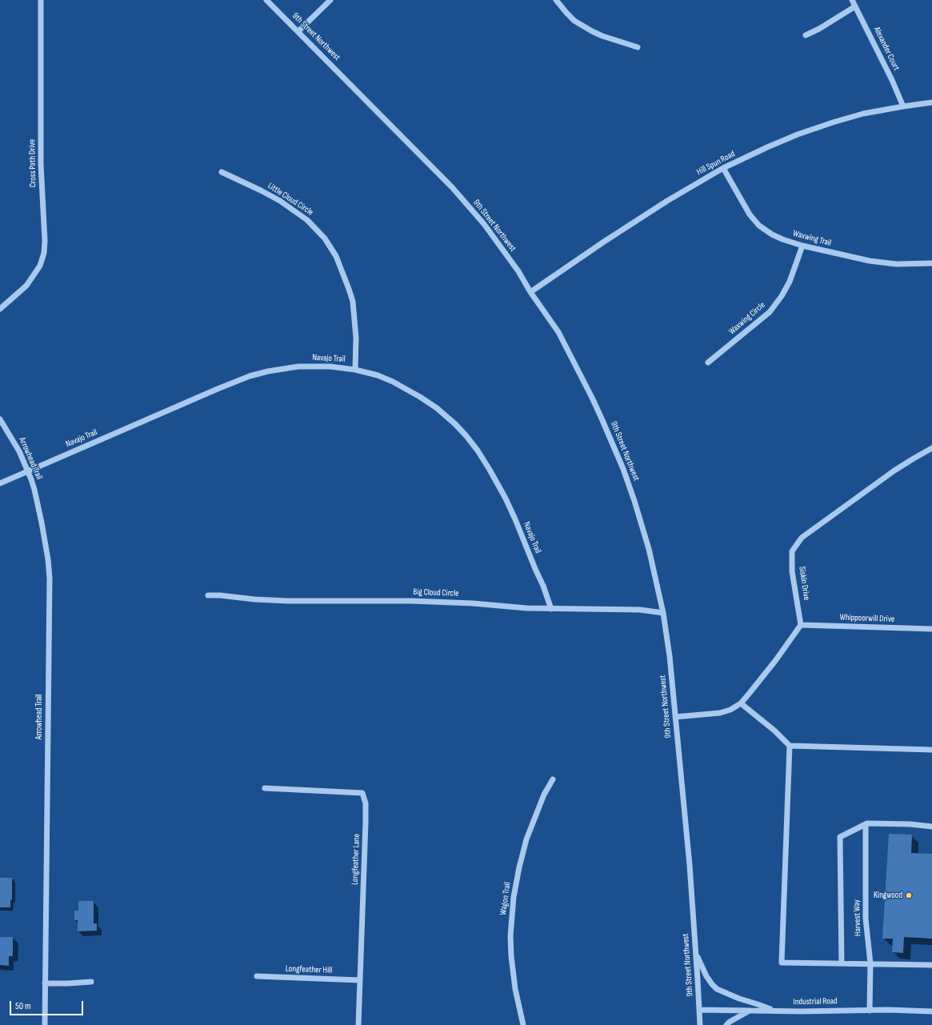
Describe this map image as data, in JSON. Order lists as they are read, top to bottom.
{
  "streets": {
    "street": [
      "9th Street Northwest",
      "Alexander Court",
      "Cross Path Drive",
      "Hill Spun Road",
      "Little Cloud Circle",
      "Waxwing Trail",
      "Waxwing Circle",
      "Navajo Trail",
      "Arrowhead Trail",
      "Siskin Drive",
      "Big Cloud Circle",
      "Whippoorwill Drive",
      "Longfeather Lane",
      "Wagon Trail",
      "Harvest Way",
      "Longfeather Hill",
      "Industrial Road"
    ]
  },
  "crossings": [
    ["9th Street Northwest", "Hill Spun Road"],
    ["9th Street Northwest", "Big Cloud Circle"],
    ["9th Street Northwest", "Industrial Road"],
    ["Alexander Court", "Hill Spun Road"],
    ["Hill Spun Road", "Waxwing Trail"],
    ["Little Cloud Circle", "Navajo Trail"],
    ["Waxwing Trail", "Waxwing Circle"],
    ["Navajo Trail", "Arrowhead Trail"],
    ["Navajo Trail", "Big Cloud Circle"],
    ["Siskin Drive", "Whippoorwill Drive"],
    ["Longfeather Lane", "Longfeather Hill"],
    ["Harvest Way", "Industrial Road"]
  ],
  "places": ["Kingwood"],
  "scale_bar": "50 m"
}
